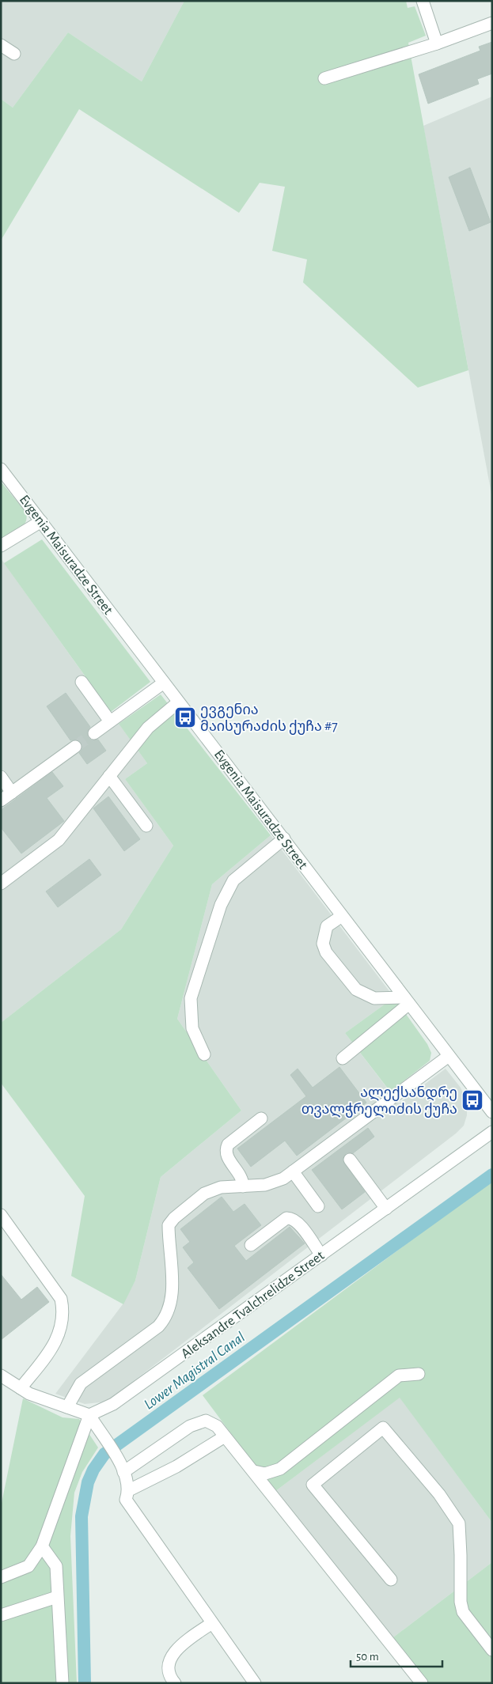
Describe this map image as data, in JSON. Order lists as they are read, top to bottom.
{
  "streets": {
    "street": ["Evgenia Maisuradze Street", "Aleksandre Tvalchrelidze Street"]
  },
  "water": ["Lower Magistral Canal"],
  "places": {
    "bus stop": ["ევგენია მაისურაძის ქუჩა #7", "ალექსანდრე თვალჭრელიძის ქუჩა"]
  },
  "scale_bar": "50 m"
}
